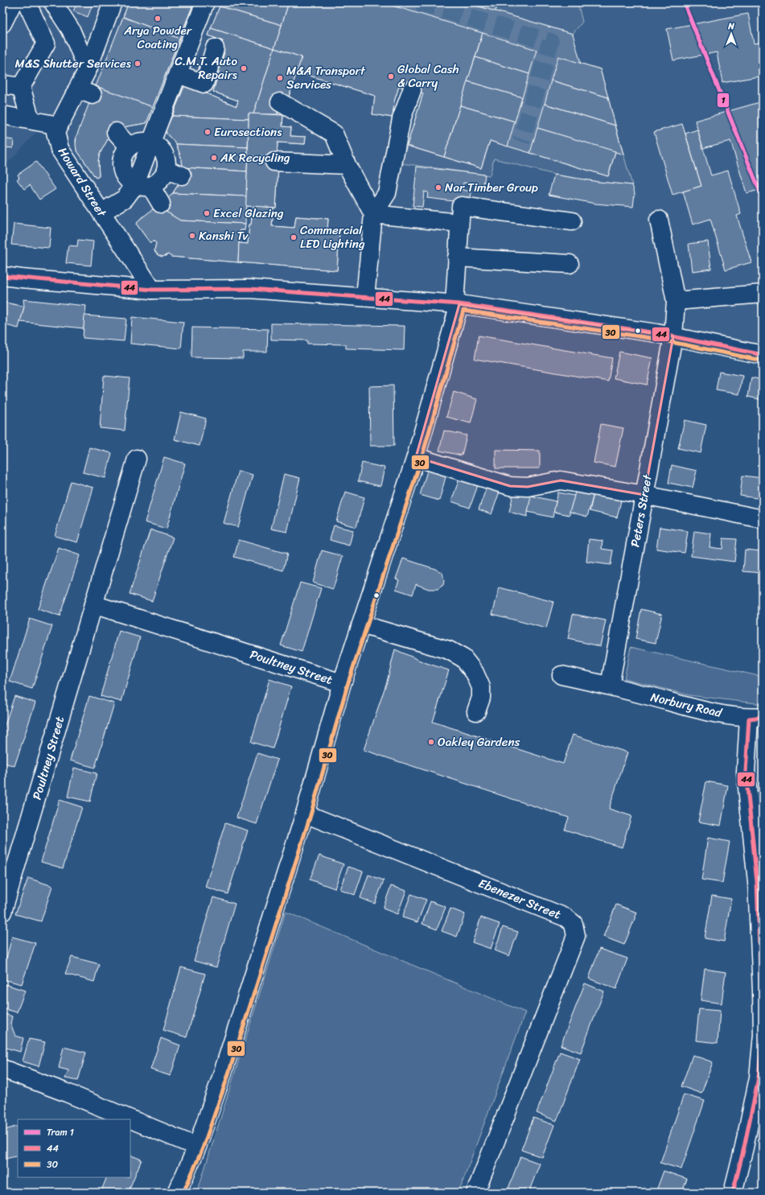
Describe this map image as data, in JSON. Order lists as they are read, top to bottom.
{
  "streets": {
    "street": [
      "Howard Street",
      "Peters Street",
      "Poultney Street",
      "Norbury Road",
      "Ebenezer Street"
    ]
  },
  "crossings": [
    ["Peters Street", "Norbury Road"]
  ],
  "places": [
    "Arya Powder Coating",
    "M&S Shutter Services",
    "C.M.T. Auto Repairs",
    "Global Cash & Carry",
    "M&A Transport Services",
    "Eurosections",
    "AK Recycling",
    "Nar Timber Group",
    "Excel Glazing",
    "Kanshi Tv",
    "Commercial LED Lighting",
    "Oakley Gardens"
  ],
  "lines": ["tram line 1", "transit line 44", "transit line 30"],
  "legend": ["Tram 1", "44", "30"],
  "north": "top"
}
